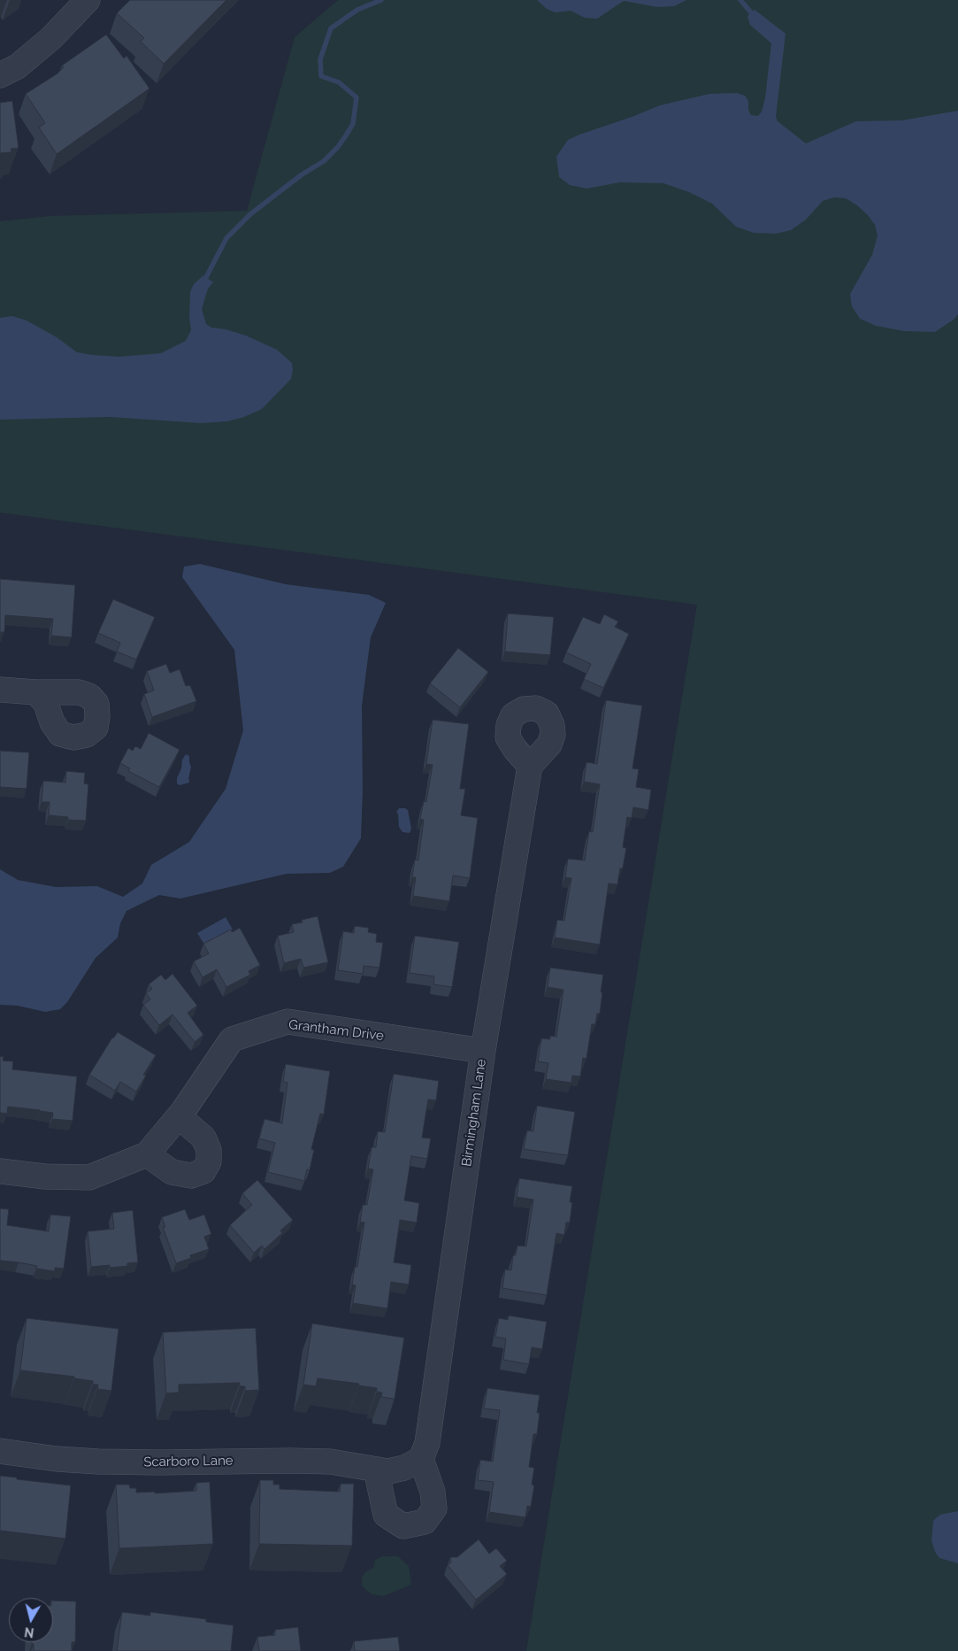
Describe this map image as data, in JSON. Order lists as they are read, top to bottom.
{
  "streets": {
    "street": ["Grantham Drive", "Birmingham Lane", "Scarboro Lane"]
  },
  "crossings": [
    ["Grantham Drive", "Birmingham Lane"]
  ],
  "north": "bottom"
}
